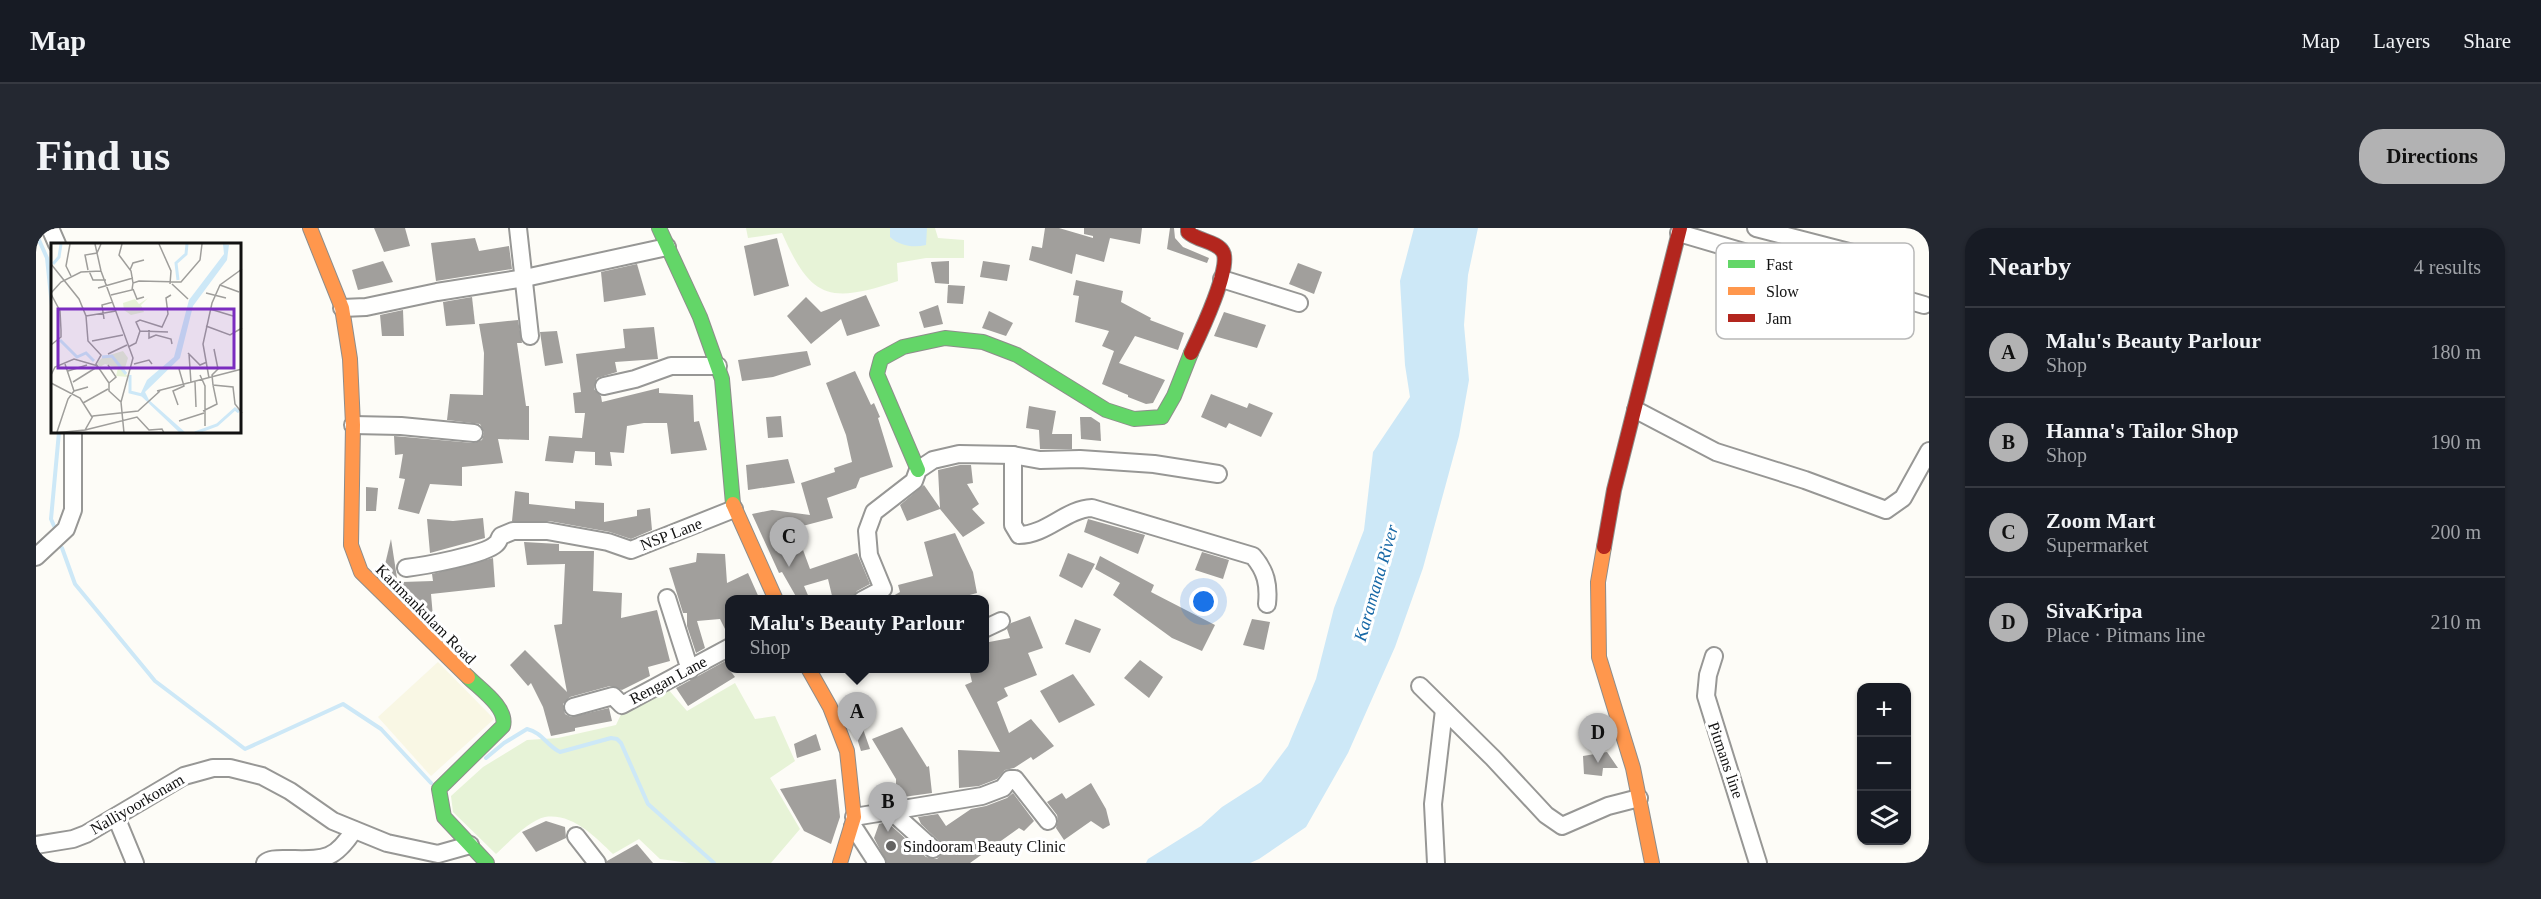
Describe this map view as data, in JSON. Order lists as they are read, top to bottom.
{
  "streets": {
    "street": [
      "NSP Lane",
      "Karimankulam Road",
      "Rengan Lane",
      "Pitmans line",
      "Nalliyoorkonam"
    ]
  },
  "crossings": [
    ["Karimankulam Road", "Nalliyoorkonam"]
  ],
  "water": ["Karamana River"],
  "places": ["Sindooram Beauty Clinic"],
  "legend": ["Fast", "Slow", "Jam"],
  "page": {
    "header": "Map",
    "nav": ["Map", "Layers", "Share"],
    "buttons": "Directions",
    "title": "Find us",
    "heading": ["Nearby", "4 results"],
    "list": [
      {
        "mark": "A",
        "name": "Malu's Beauty Parlour",
        "note": "Shop",
        "value": "180 m"
      },
      {
        "mark": "B",
        "name": "Hanna's Tailor Shop",
        "note": "Shop",
        "value": "190 m"
      },
      {
        "mark": "C",
        "name": "Zoom Mart",
        "note": "Supermarket",
        "value": "200 m"
      },
      {
        "mark": "D",
        "name": "SivaKripa",
        "note": "Place · Pitmans line",
        "value": "210 m"
      }
    ],
    "pins": [
      "C",
      "A",
      "D",
      "B"
    ],
    "popup": ["Malu's Beauty Parlour", "Shop"],
    "map_buttons": ["+", "−"]
  }
}
